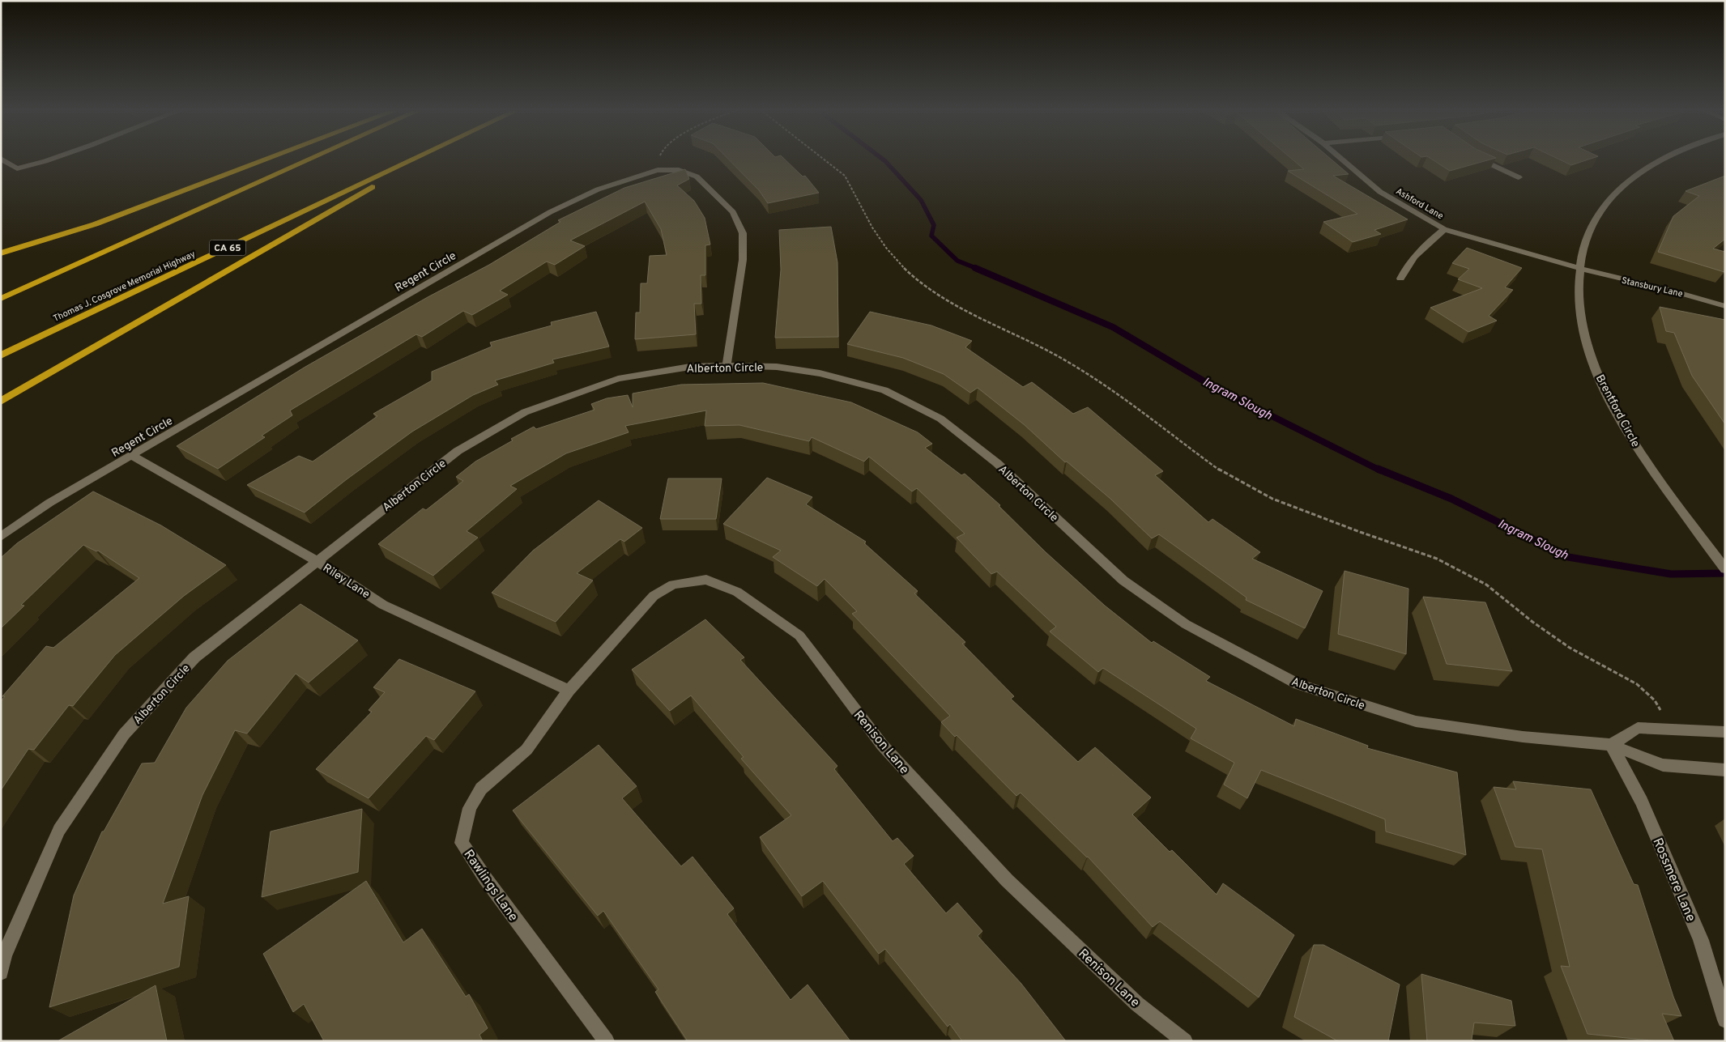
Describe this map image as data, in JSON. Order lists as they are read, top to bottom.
{
  "streets": {
    "highway": ["CA 65", "Thomas J. Cosgrove Memorial Highway"],
    "street": [
      "Ashford Lane",
      "Regent Circle",
      "Stansbury Lane",
      "Alberton Circle",
      "Brentford Circle",
      "Riley Lane",
      "Renison Lane",
      "Rossmere Lane",
      "Rawlings Lane"
    ]
  },
  "crossings": [
    ["Ashford Lane", "Stansbury Lane"],
    ["Ashford Lane", "Brentford Circle"],
    ["Regent Circle", "Alberton Circle"],
    ["Regent Circle", "Riley Lane"],
    ["Stansbury Lane", "Brentford Circle"],
    ["Alberton Circle", "Riley Lane"],
    ["Alberton Circle", "Rossmere Lane"],
    ["Riley Lane", "Renison Lane"],
    ["Riley Lane", "Rawlings Lane"],
    ["Renison Lane", "Rawlings Lane"]
  ],
  "water": ["Ingram Slough"]
}
